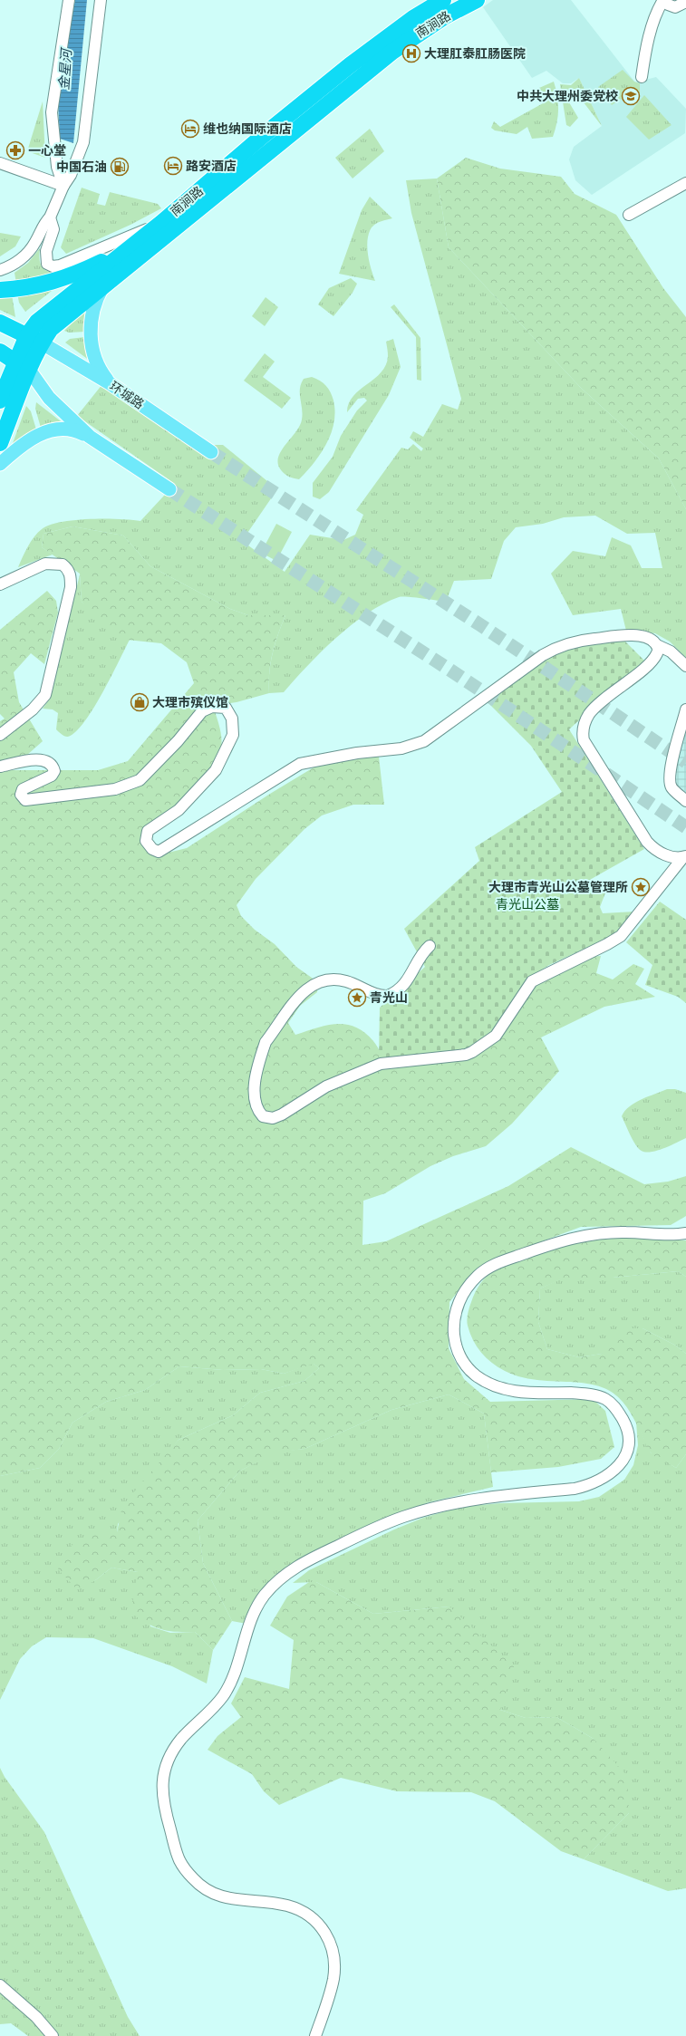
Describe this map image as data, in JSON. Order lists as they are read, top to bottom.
{
  "streets": {
    "highway": ["南涧路"],
    "main road": ["环城路"]
  },
  "crossings": [
    ["南涧路", "环城路"]
  ],
  "water": ["金星河"],
  "parks": ["青光山公墓"],
  "places": {
    "hospital": ["大理肛泰肛肠医院"],
    "school or university": ["中共大理州委党校"],
    "hotel": ["维也纳国际酒店", "路安酒店"],
    "pharmacy": ["一心堂"],
    "fuel station": ["中国石油"],
    "shop": ["大理市殡仪馆"],
    "place": ["大理市青光山公墓管理所", "青光山"]
  }
}
